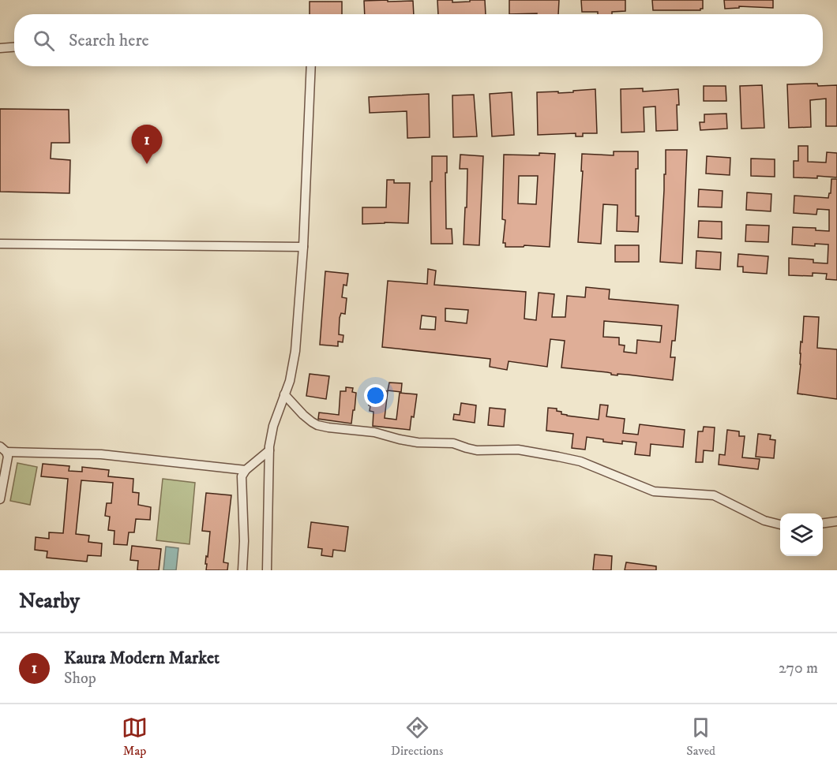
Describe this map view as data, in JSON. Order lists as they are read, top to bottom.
{
  "page": {
    "search": "Search here",
    "pins": "1",
    "heading": "Nearby",
    "list": [
      {
        "mark": "1",
        "name": "Kaura Modern Market",
        "note": "Shop",
        "value": "270 m"
      }
    ],
    "nav": ["Map", "Directions", "Saved"]
  }
}
